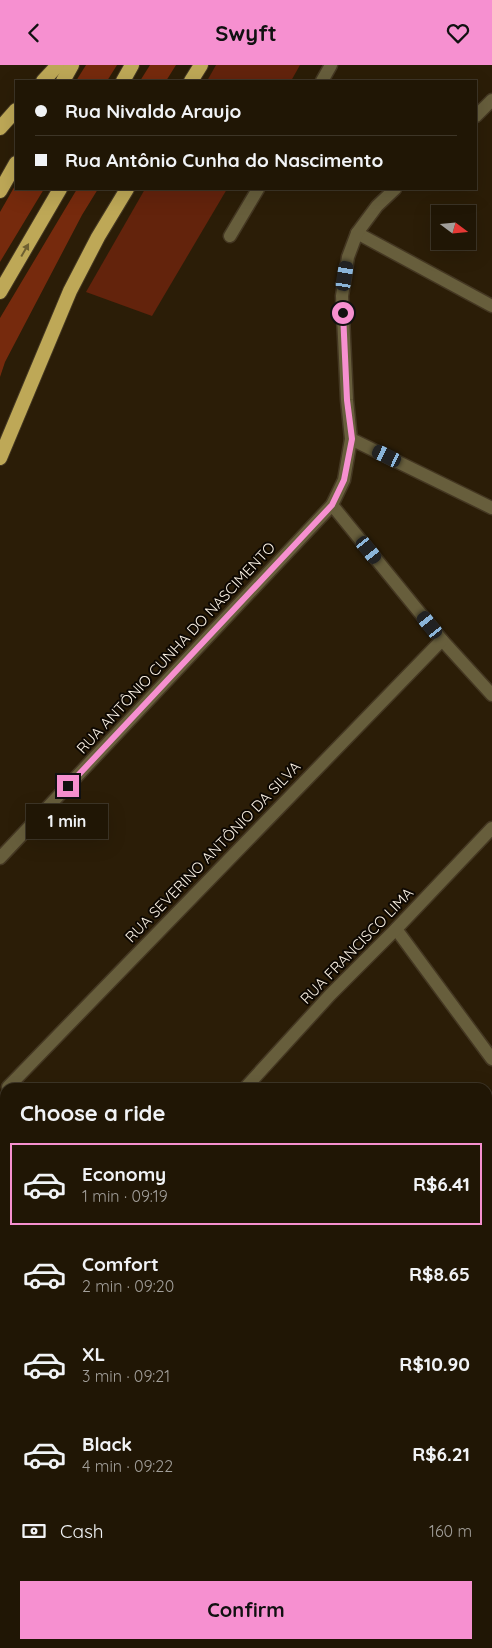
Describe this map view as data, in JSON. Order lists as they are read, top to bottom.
{
  "streets": {
    "street": ["RUA ANTÔNIO CUNHA DO NASCIMENTO", "RUA SEVERINO ANTÔNIO DA SILVA", "RUA FRANCISCO LIMA"]
  },
  "north": "right",
  "page": {
    "header": "Swyft",
    "banner": ["Rua Nivaldo Araujo", "Rua Antônio Cunha do Nascimento"],
    "bubble": "1 min",
    "heading": "Choose a ride",
    "list": [
      {
        "name": "Economy",
        "note": "1 min · 09:19",
        "value": "R$6.41"
      },
      {
        "name": "Comfort",
        "note": "2 min · 09:20",
        "value": "R$8.65"
      },
      {
        "name": "XL",
        "note": "3 min · 09:21",
        "value": "R$10.90"
      },
      {
        "name": "Black",
        "note": "4 min · 09:22",
        "value": "R$6.21"
      }
    ],
    "pay": ["Cash", "160 m"],
    "buttons": "Confirm"
  }
}
